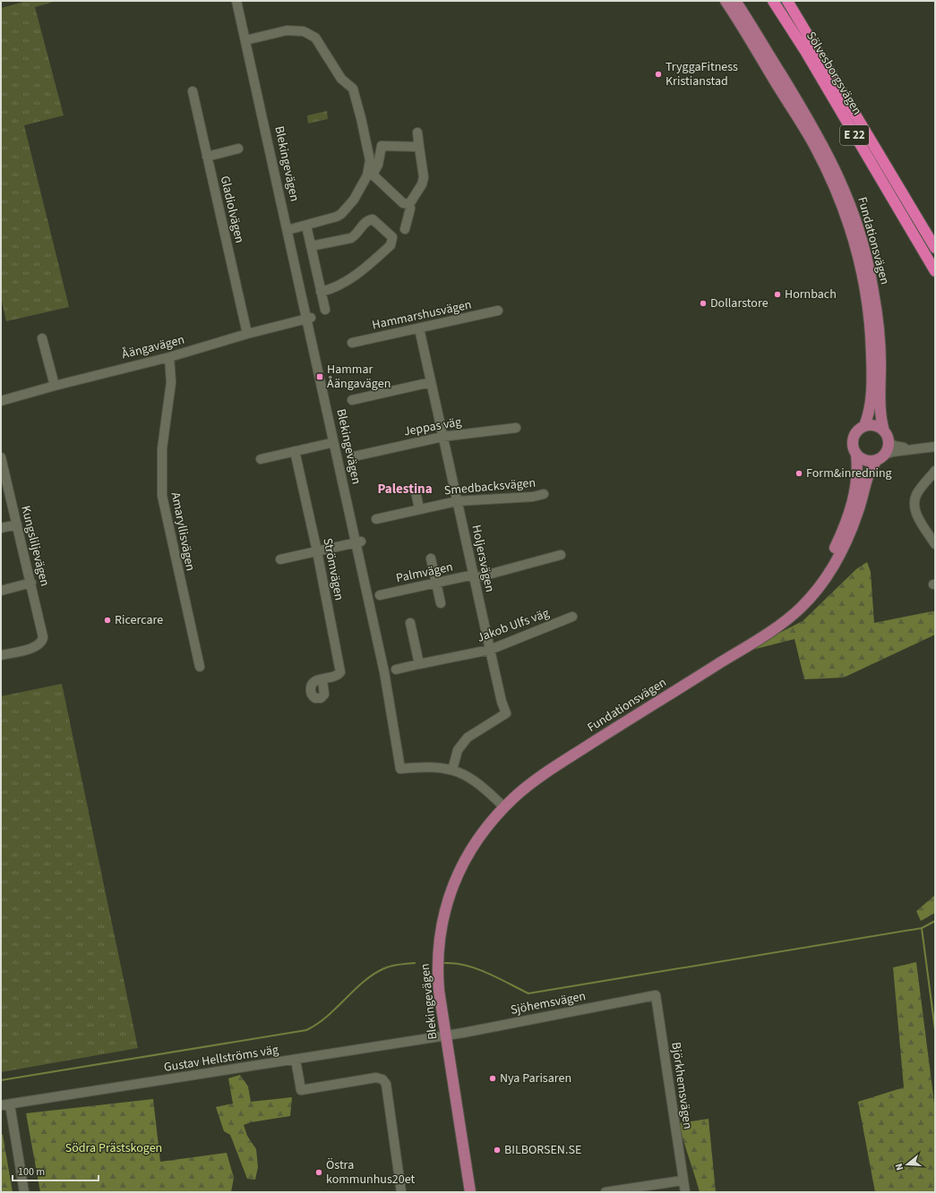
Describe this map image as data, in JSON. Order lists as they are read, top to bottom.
{
  "streets": {
    "highway": ["Sölvesborgsvägen", "E 22"],
    "main road": ["Blekingevägen", "Fundationsvägen"],
    "street": [
      "Gladiolvägen",
      "Hammarshusvägen",
      "Åängavägen",
      "Jeppas väg",
      "Smedbacksvägen",
      "Amaryllisvägen",
      "Kungsliljevägen",
      "Holjersvägen",
      "Strömvägen",
      "Palmvägen",
      "Jakob Ulfs väg",
      "Sjöhemsvägen",
      "Gustav Hellströms väg",
      "Björkhemsvägen"
    ]
  },
  "crossings": [
    ["Blekingevägen", "Fundationsvägen"],
    ["Blekingevägen", "Åängavägen"],
    ["Blekingevägen", "Holjersvägen"],
    ["Blekingevägen", "Sjöhemsvägen"],
    ["Blekingevägen", "Gustav Hellströms väg"],
    ["Gladiolvägen", "Åängavägen"],
    ["Hammarshusvägen", "Holjersvägen"],
    ["Åängavägen", "Amaryllisvägen"],
    ["Jeppas väg", "Holjersvägen"],
    ["Smedbacksvägen", "Holjersvägen"],
    ["Holjersvägen", "Palmvägen"],
    ["Holjersvägen", "Jakob Ulfs väg"],
    ["Sjöhemsvägen", "Gustav Hellströms väg"],
    ["Sjöhemsvägen", "Björkhemsvägen"]
  ],
  "districts": ["Palestina"],
  "parks": ["Södra Prästskogen"],
  "places": {
    "other": [
      "TryggaFitness Kristianstad",
      "Hornbach",
      "Dollarstore",
      "Form&inredning",
      "Ricercare",
      "Nya Parisaren",
      "BILBORSEN.SE",
      "Östra kommunhus20et"
    ],
    "transit": ["Hammar Åängavägen"]
  },
  "scale_bar": "100 m",
  "north": "left"
}
